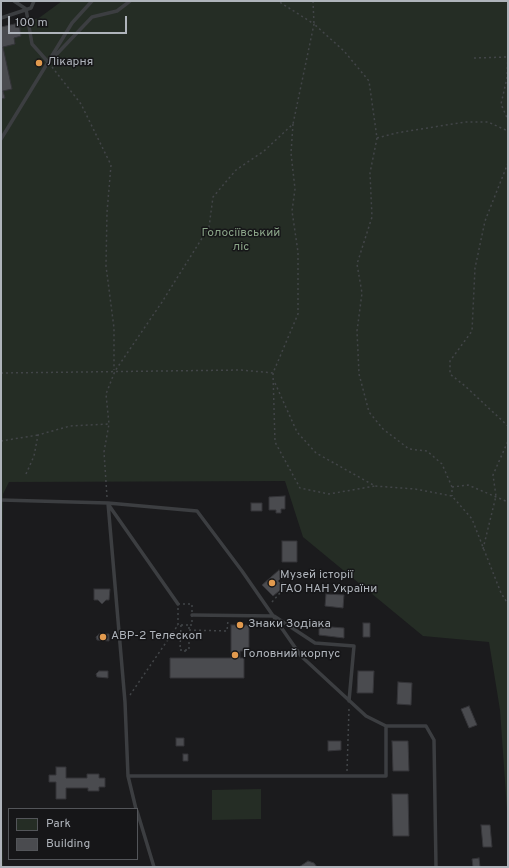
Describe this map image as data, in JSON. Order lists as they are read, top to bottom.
{
  "parks": ["Голосіївський ліс"],
  "places": [
    "Лікарня",
    "Музей історії ГАО НАН України",
    "Знаки Зодіака",
    "АВР-2 Телескоп",
    "Головний корпус"
  ],
  "legend": ["Park", "Building"],
  "scale_bar": "100 m"
}
